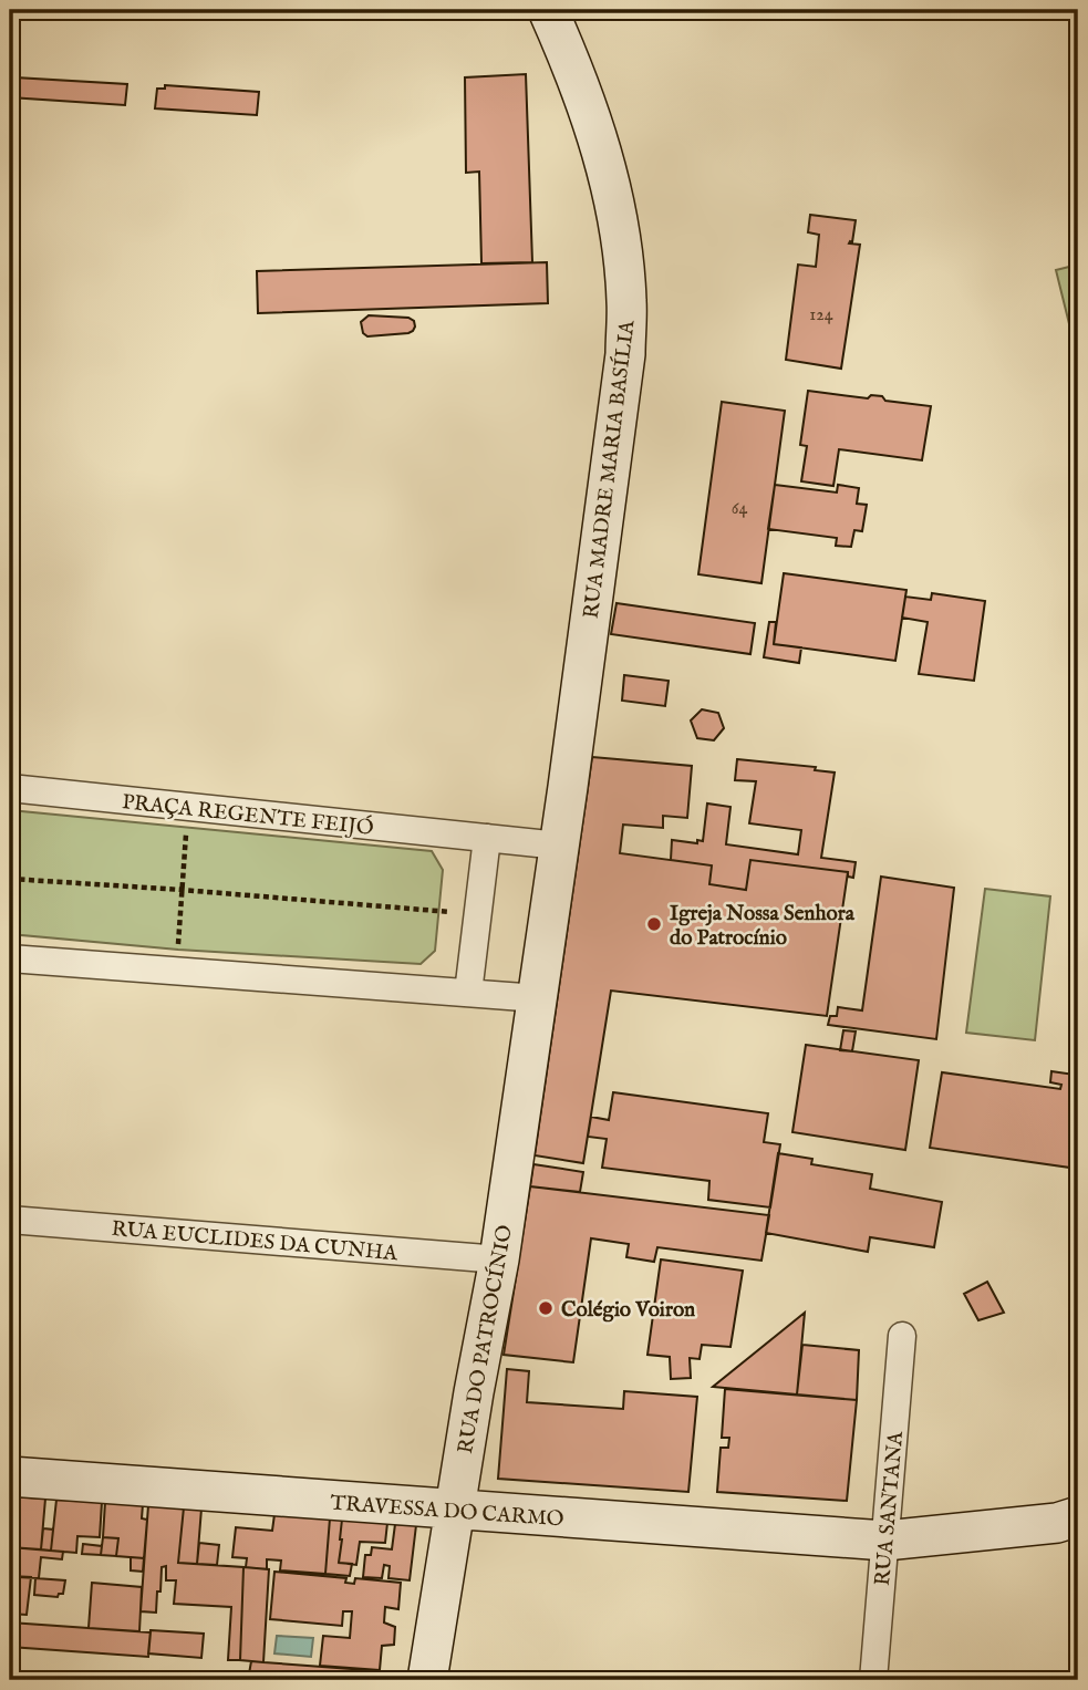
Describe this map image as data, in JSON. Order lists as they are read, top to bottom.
{
  "streets": {
    "street": [
      "RUA MADRE MARIA BASÍLIA",
      "PRAÇA REGENTE FEIJÓ",
      "RUA EUCLIDES DA CUNHA",
      "RUA DO PATROCÍNIO",
      "RUA SANTANA",
      "TRAVESSA DO CARMO"
    ]
  },
  "crossings": [
    ["RUA MADRE MARIA BASÍLIA", "PRAÇA REGENTE FEIJÓ"],
    ["RUA EUCLIDES DA CUNHA", "RUA DO PATROCÍNIO"],
    ["RUA DO PATROCÍNIO", "TRAVESSA DO CARMO"],
    ["RUA SANTANA", "TRAVESSA DO CARMO"]
  ],
  "places": ["Igreja Nossa Senhora do Patrocínio", "Colégio Voiron"],
  "house_numbers": ["124", "64"]
}
